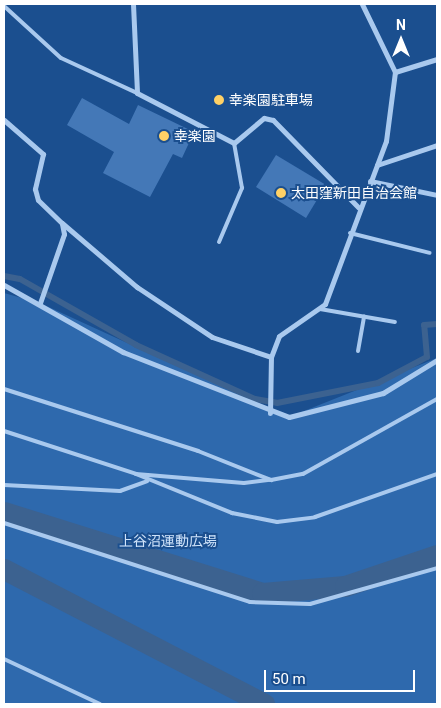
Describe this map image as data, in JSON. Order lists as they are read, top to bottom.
{
  "parks": ["上谷沼運動広場"],
  "places": ["幸楽園駐車場", "幸楽園", "太田窪新田自治会館"],
  "scale_bar": "50 m",
  "north": "top"
}
